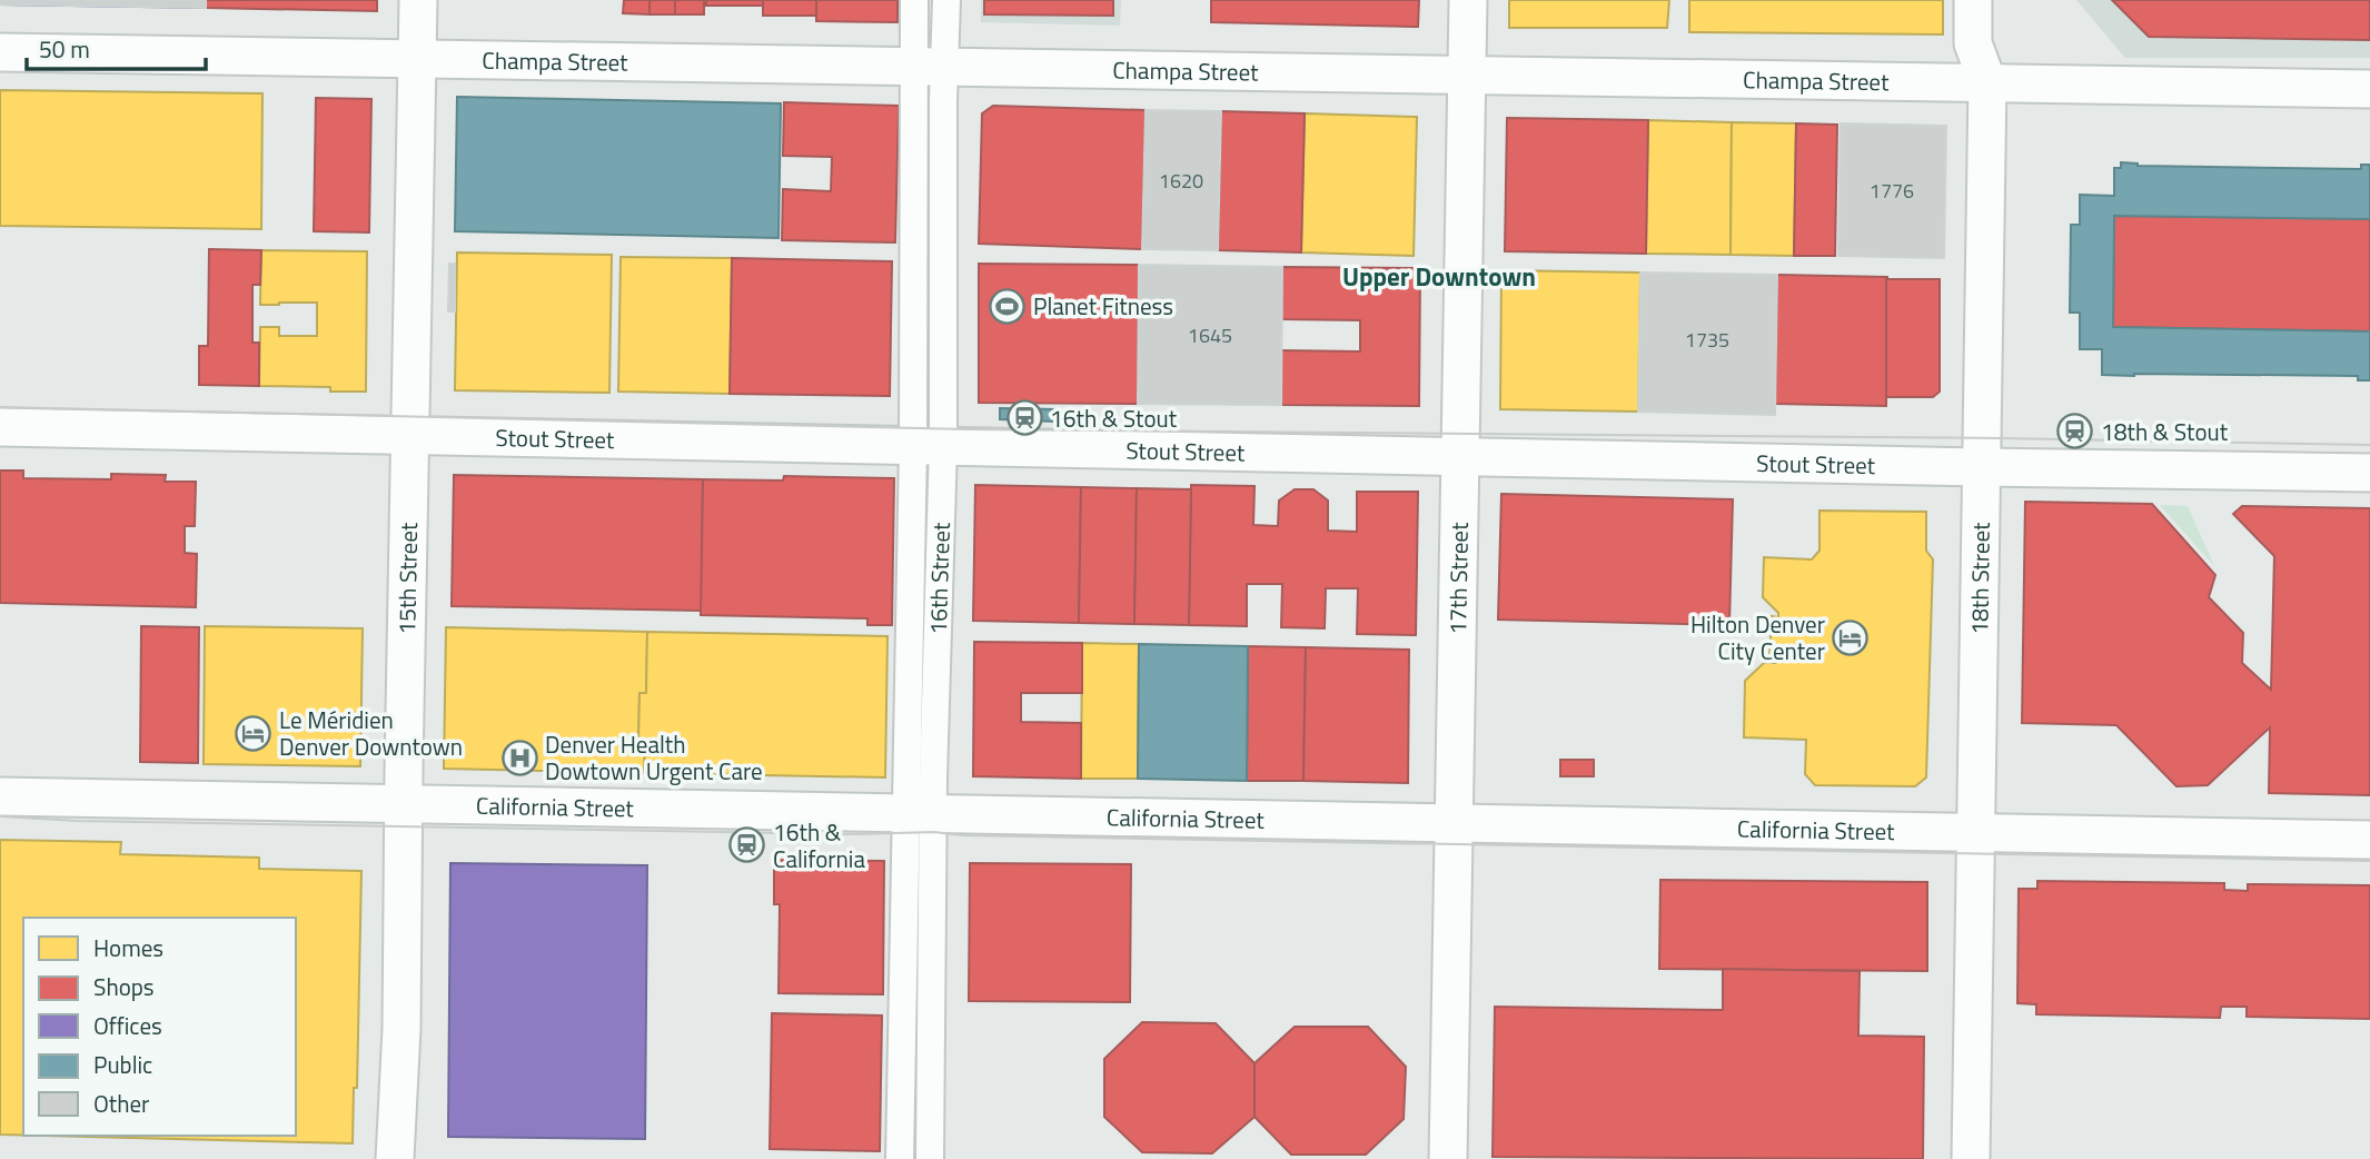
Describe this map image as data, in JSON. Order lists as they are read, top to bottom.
{
  "streets": {
    "main road": [
      "Champa Street",
      "Stout Street",
      "18th Street",
      "15th Street",
      "17th Street",
      "California Street"
    ],
    "street": ["16th Street"]
  },
  "crossings": [
    ["Champa Street", "18th Street"],
    ["Champa Street", "15th Street"],
    ["Champa Street", "16th Street"],
    ["Champa Street", "17th Street"],
    ["Stout Street", "18th Street"],
    ["Stout Street", "15th Street"],
    ["Stout Street", "16th Street"],
    ["Stout Street", "17th Street"],
    ["18th Street", "California Street"],
    ["15th Street", "California Street"],
    ["16th Street", "California Street"],
    ["17th Street", "California Street"]
  ],
  "districts": ["Upper Downtown"],
  "places": {
    "sports": ["Planet Fitness"],
    "station": ["16th & Stout", "18th & Stout", "16th & California"],
    "hotel": ["Hilton Denver City Center", "Le Méridien Denver Downtown"],
    "hospital": ["Denver Health Dowtown Urgent Care"]
  },
  "house_numbers": [
    "1620",
    "1776",
    "1645",
    "1735"
  ],
  "legend": [
    "Homes",
    "Shops",
    "Offices",
    "Public",
    "Other"
  ],
  "scale_bar": "50 m"
}
